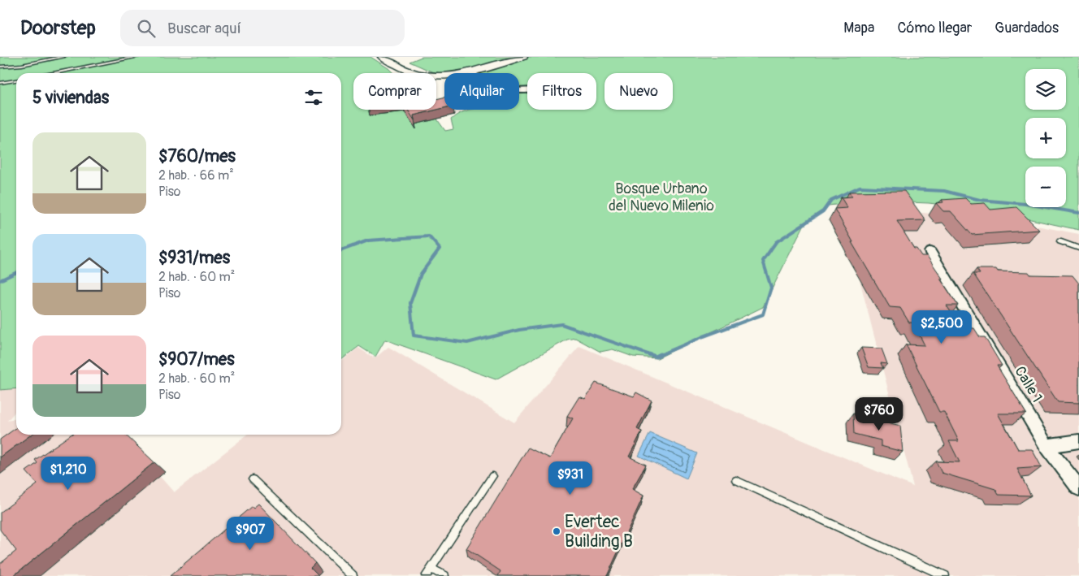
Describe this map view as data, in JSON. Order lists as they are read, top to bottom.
{
  "streets": {
    "street": ["Calle 1"]
  },
  "parks": ["Bosque Urbano del Nuevo Milenio"],
  "places": ["Evertec Building B"],
  "page": {
    "header": "Doorstep",
    "search": "Buscar aquí",
    "nav": ["Mapa", "Cómo llegar", "Guardados"],
    "map_buttons": ["+", "−"],
    "chip": [
      "Comprar",
      "Alquilar",
      "Filtros",
      "Nuevo"
    ],
    "heading": "5 viviendas",
    "list": [
      {
        "name": "$760/mes",
        "note": "2 hab. · 66 m² · Piso"
      },
      {
        "name": "$931/mes",
        "note": "2 hab. · 60 m² · Piso"
      },
      {
        "name": "$907/mes",
        "note": "2 hab. · 60 m² · Piso"
      }
    ],
    "price": [
      "$2,500",
      "$760",
      "$1,210",
      "$931",
      "$907"
    ]
  }
}
